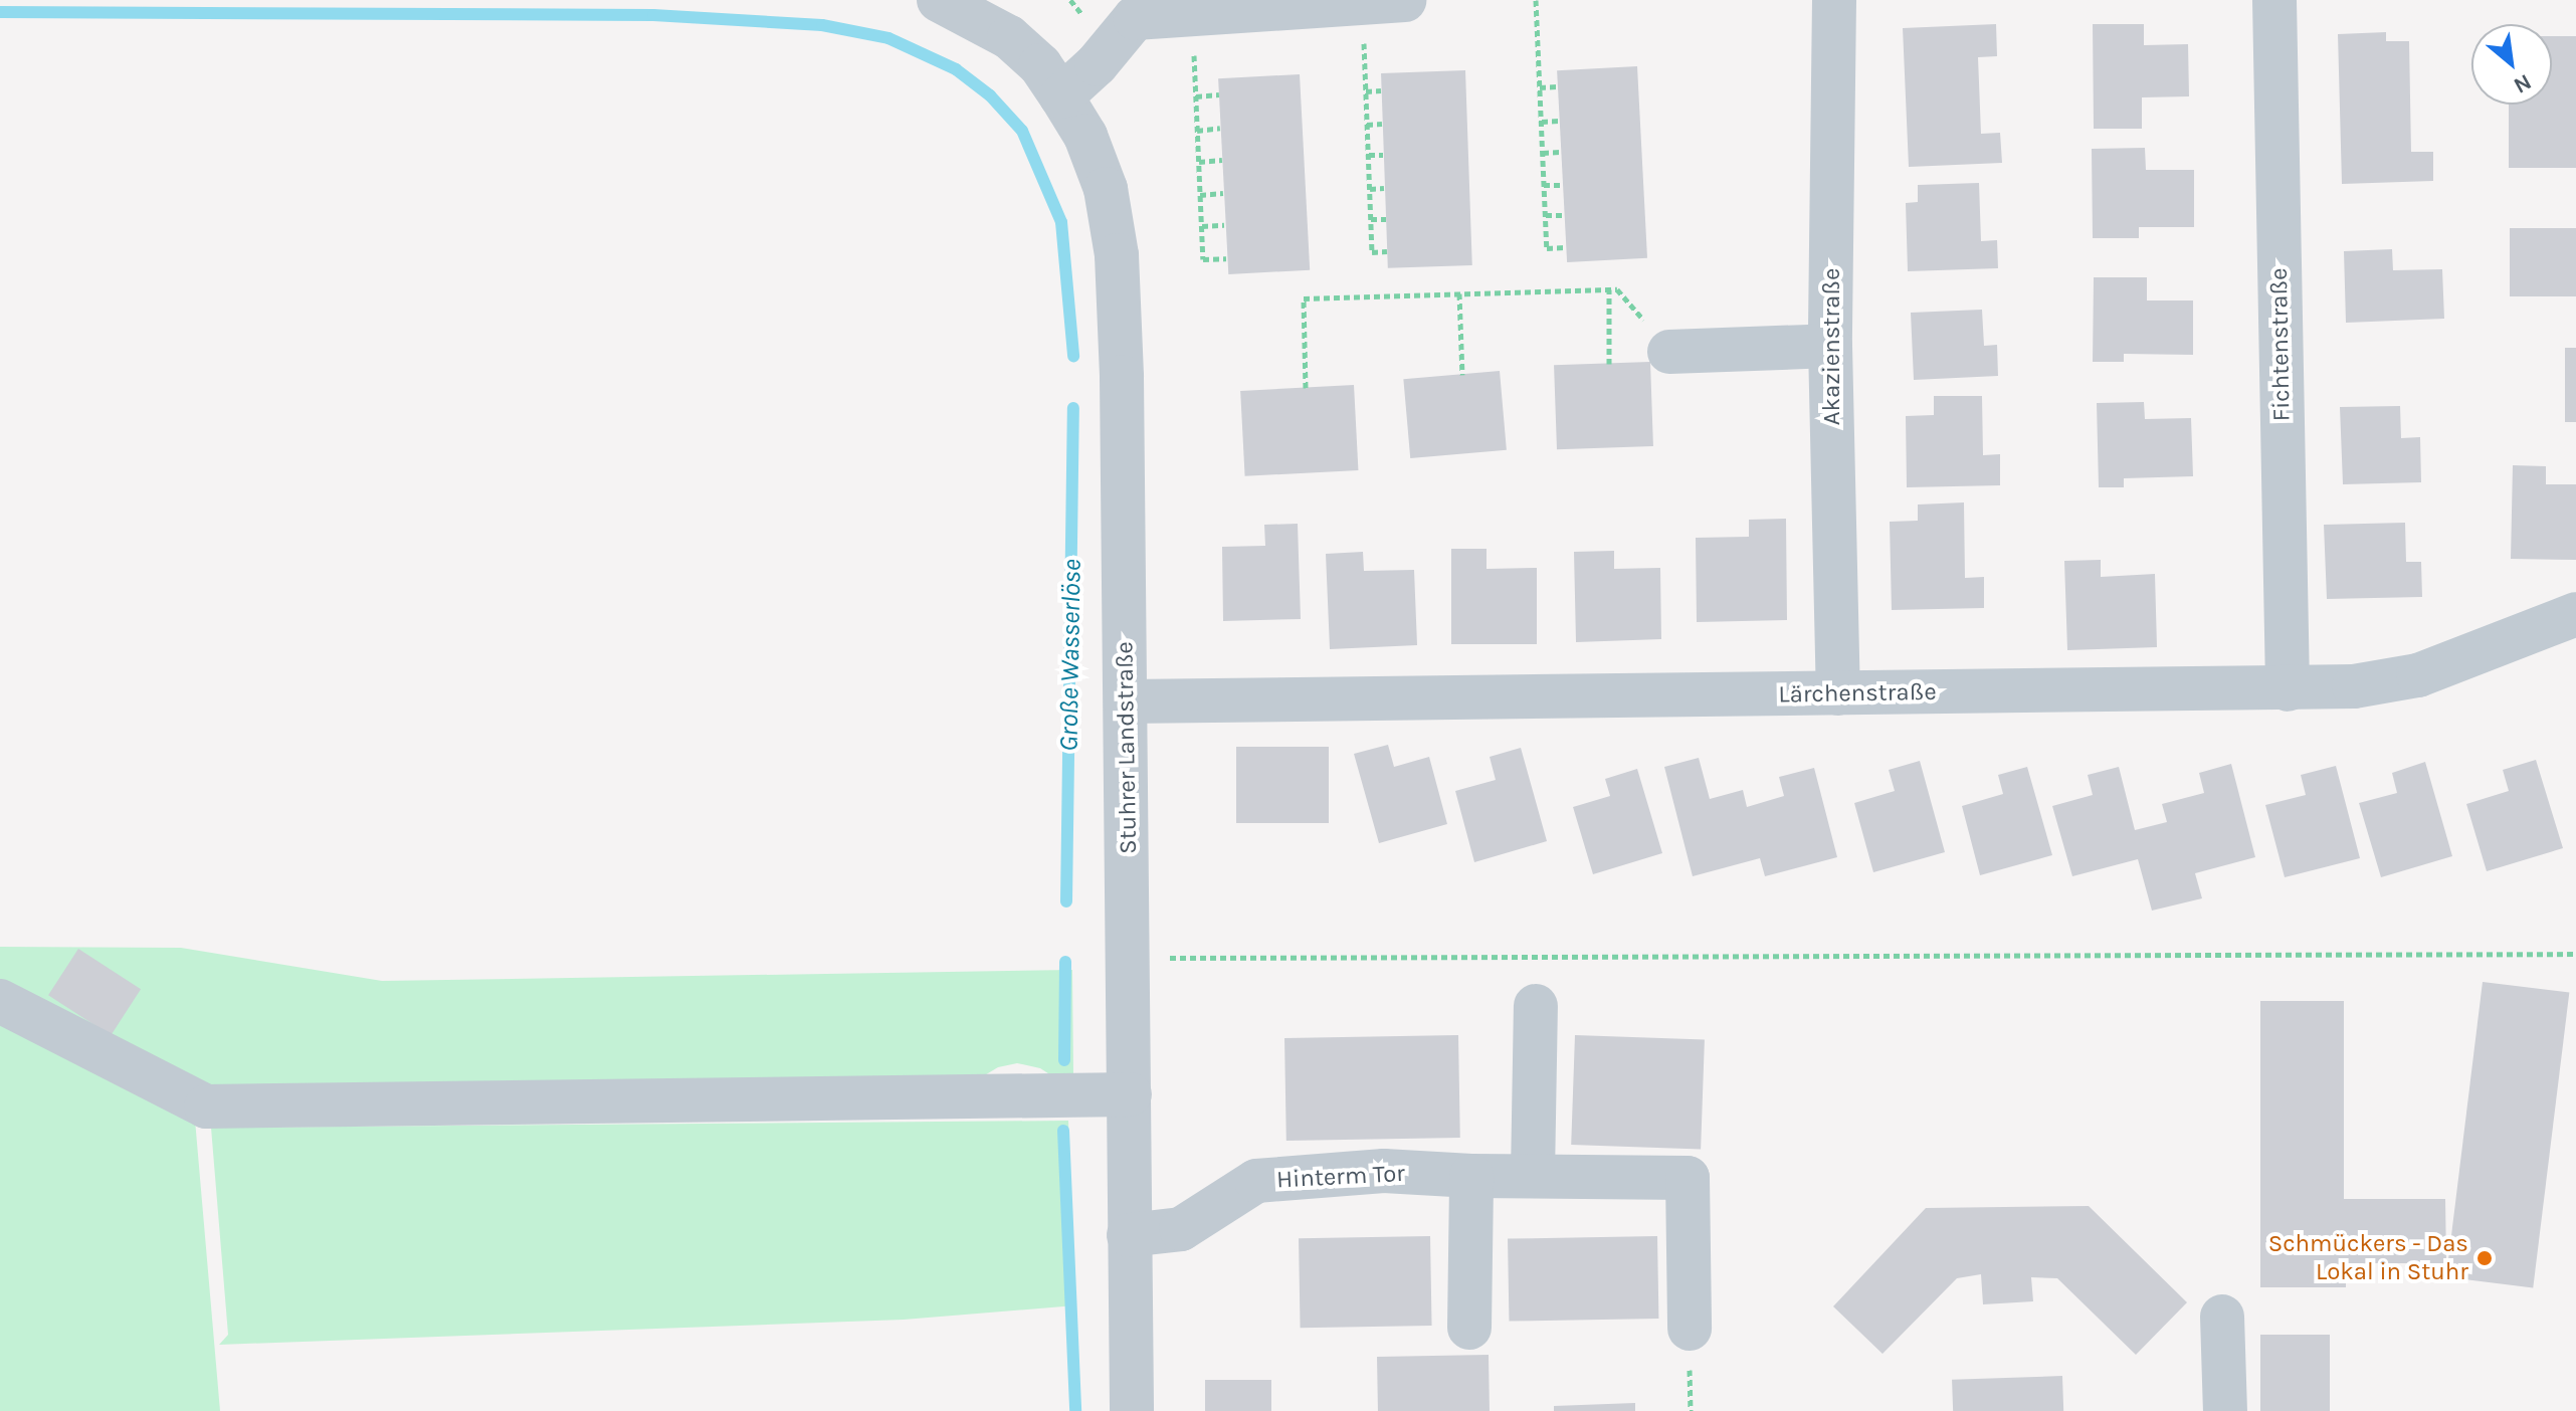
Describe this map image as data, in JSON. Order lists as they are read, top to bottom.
{
  "streets": {
    "street": [
      "Fichtenstraße",
      "Akazienstraße",
      "Lärchenstraße",
      "Stuhrer Landstraße",
      "Hinterm Tor"
    ]
  },
  "crossings": [
    ["Fichtenstraße", "Lärchenstraße"],
    ["Akazienstraße", "Lärchenstraße"],
    ["Lärchenstraße", "Stuhrer Landstraße"],
    ["Stuhrer Landstraße", "Hinterm Tor"]
  ],
  "water": ["Große Wasserlöse"],
  "places": ["Schmückers - Das Lokal in Stuhr"],
  "north": "bottom right"
}
